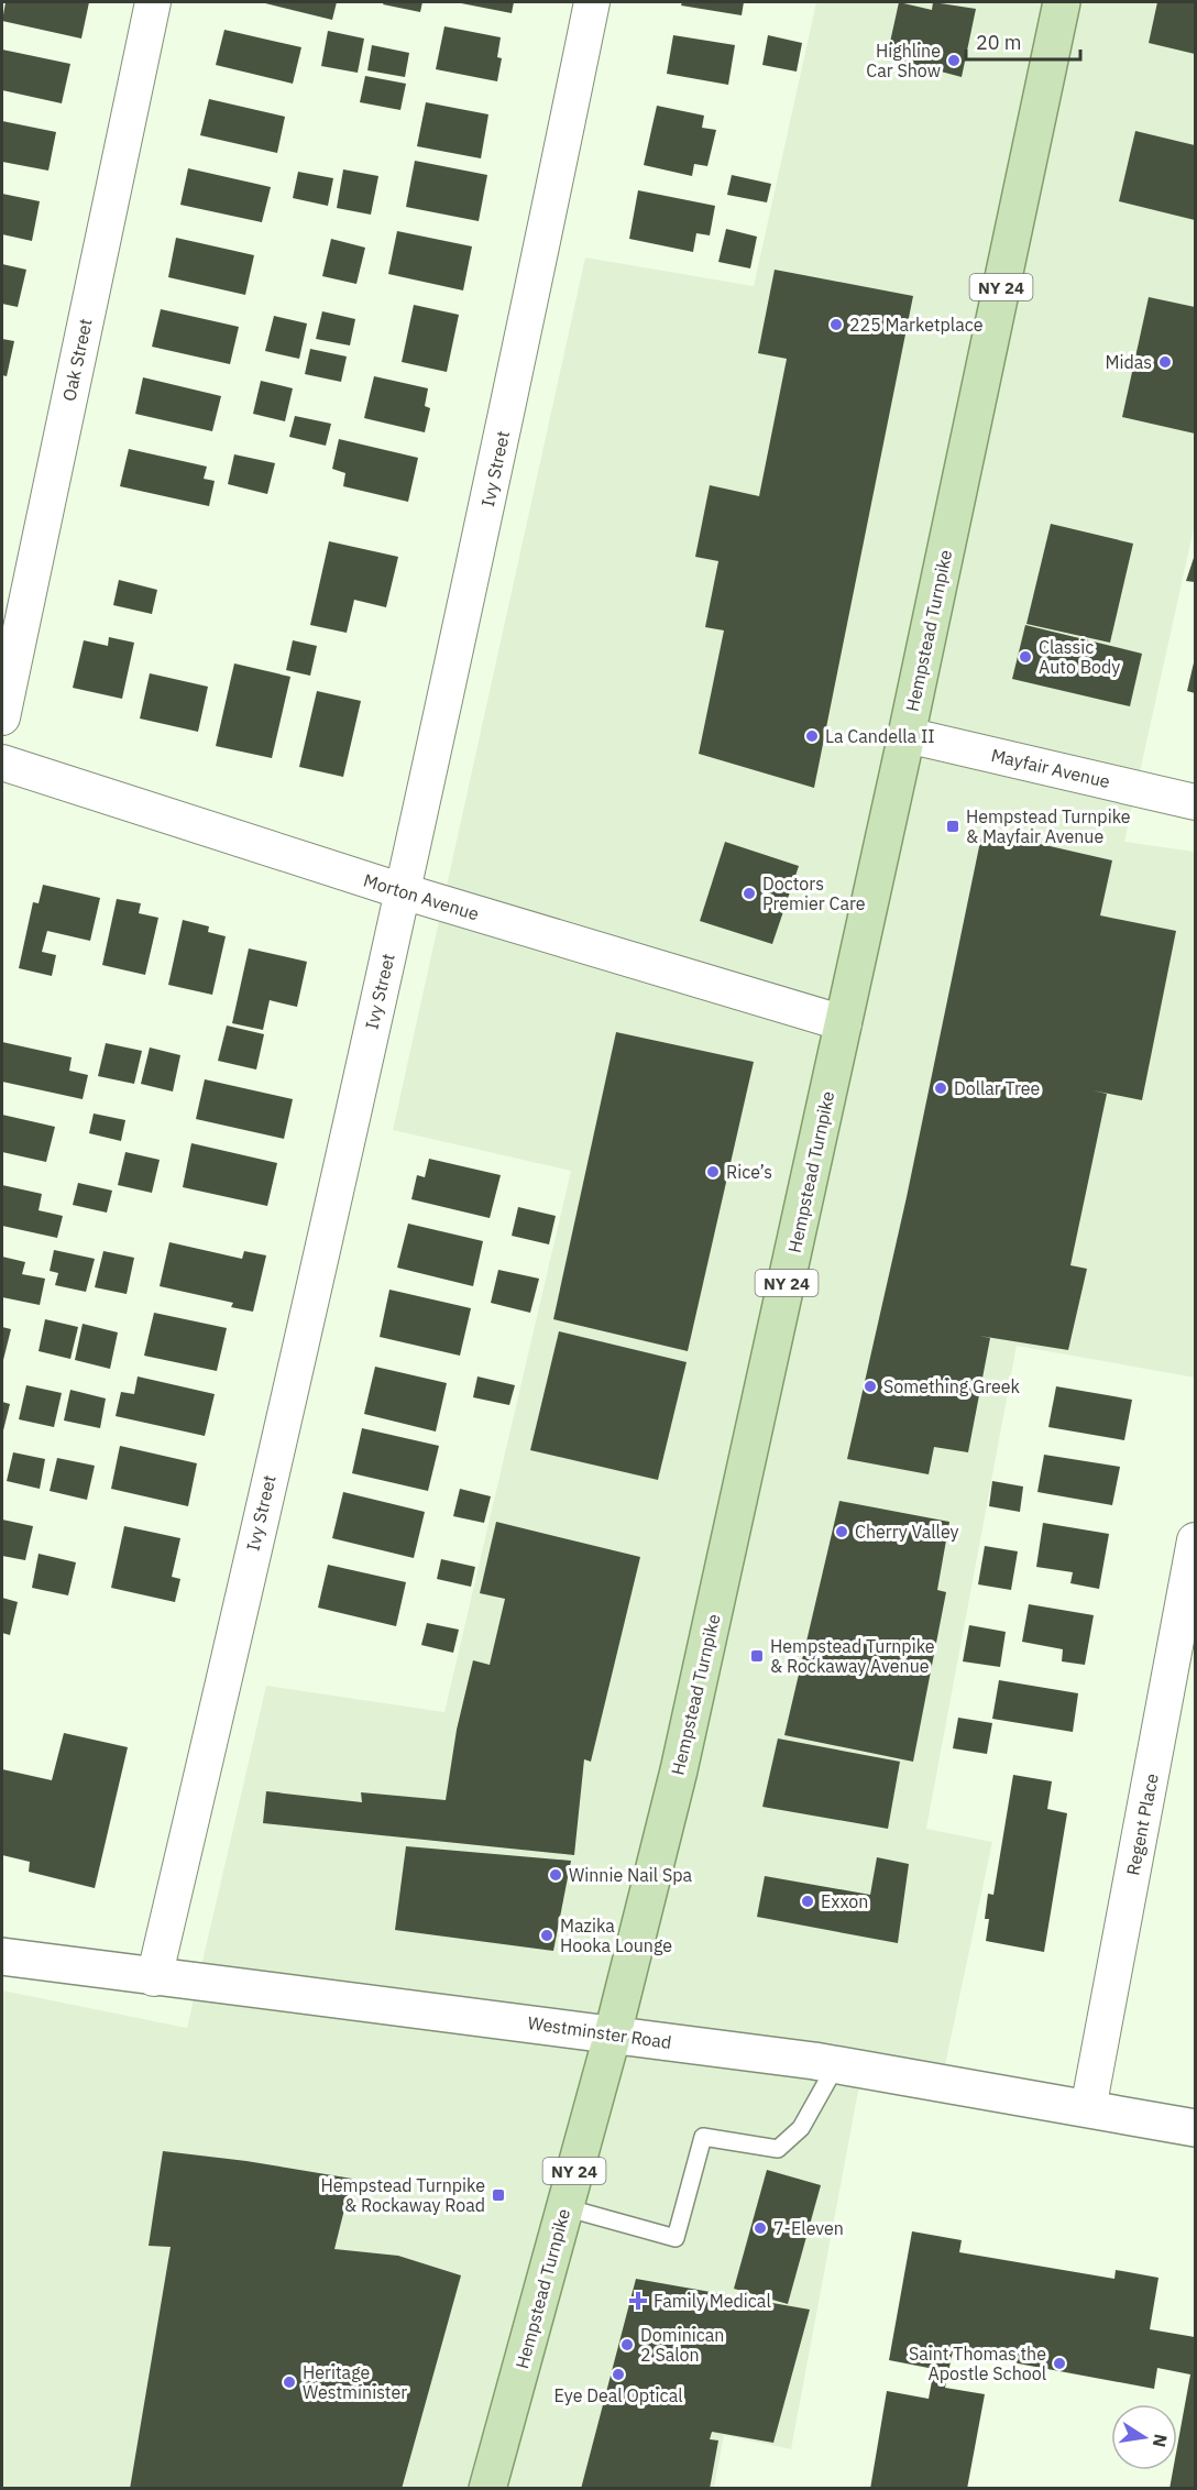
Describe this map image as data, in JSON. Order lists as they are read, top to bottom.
{
  "streets": {
    "main road": ["NY 24", "Hempstead Turnpike", "Westminster Road"],
    "street": [
      "Oak Street",
      "Ivy Street",
      "Mayfair Avenue",
      "Morton Avenue",
      "Regent Place"
    ]
  },
  "crossings": [
    ["Ivy Street", "Morton Avenue"],
    ["Ivy Street", "Westminster Road"],
    ["Hempstead Turnpike", "Mayfair Avenue"],
    ["Hempstead Turnpike", "Morton Avenue"],
    ["Hempstead Turnpike", "Westminster Road"],
    ["Regent Place", "Westminster Road"]
  ],
  "places": {
    "other": [
      "Highline Car Show",
      "225 Marketplace",
      "Midas",
      "Classic Auto Body",
      "La Candella II",
      "Doctors Premier Care",
      "Dollar Tree",
      "Rice’s",
      "Something Greek",
      "Cherry Valley",
      "Winnie Nail Spa",
      "Exxon",
      "Mazika Hooka Lounge",
      "7-Eleven",
      "Dominican 2 Salon",
      "Saint Thomas the Apostle School",
      "Eye Deal Optical",
      "Heritage Westminister"
    ],
    "transit": ["Hempstead Turnpike & Mayfair Avenue", "Hempstead Turnpike & Rockaway Avenue", "Hempstead Turnpike & Rockaway Road"],
    "health": ["Family Medical"]
  },
  "scale_bar": "20 m",
  "north": "right"
}
